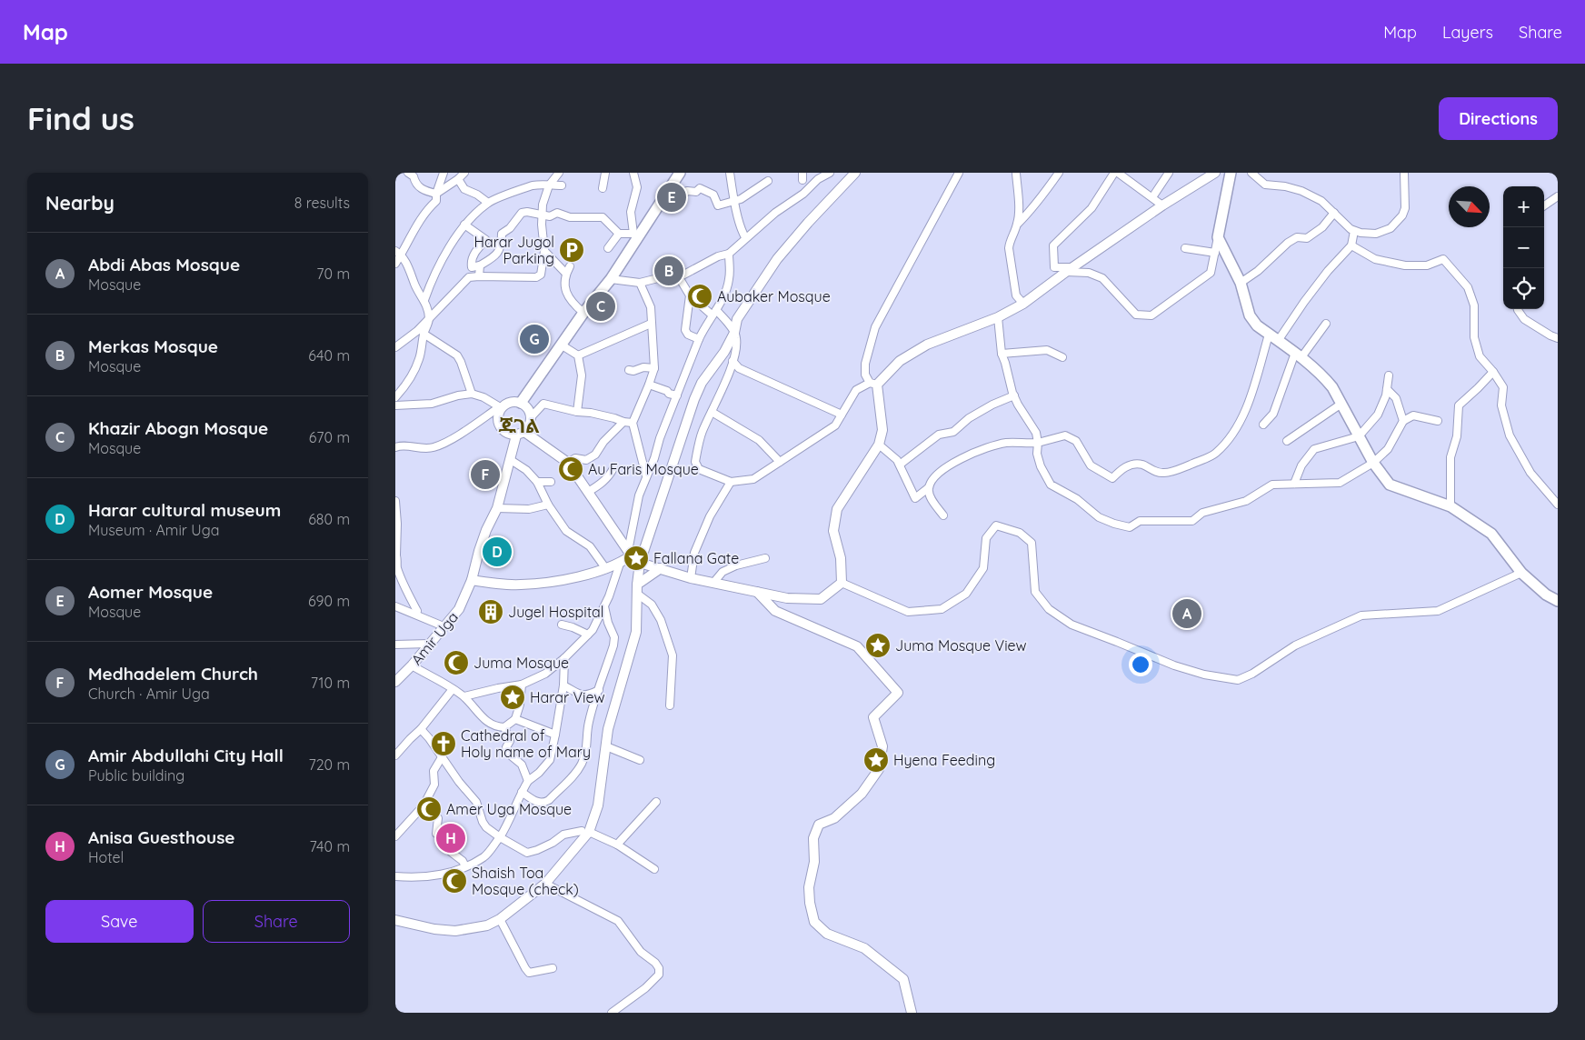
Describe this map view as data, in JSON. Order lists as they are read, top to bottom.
{
  "streets": {
    "street": ["Amir Uga"]
  },
  "districts": ["ጁገል"],
  "places": {
    "parking": ["Harar Jugol Parking"],
    "mosque": [
      "Aubaker Mosque",
      "Au Faris Mosque",
      "Juma Mosque",
      "Amer Uga Mosque",
      "Shaish Toa Mosque (check)"
    ],
    "place": [
      "Fallana Gate",
      "Juma Mosque View",
      "Harar View",
      "Hyena Feeding"
    ],
    "building": ["Jugel Hospital"],
    "church": ["Cathedral of Holy name of Mary"]
  },
  "north": "bottom right",
  "page": {
    "header": "Map",
    "nav": ["Map", "Layers", "Share"],
    "buttons": [
      "Directions",
      ["Save", "Share"]
    ],
    "title": "Find us",
    "heading": ["Nearby", "8 results"],
    "pins": [
      "E",
      "B",
      "C",
      "G",
      "F",
      "D",
      "A",
      "H"
    ],
    "map_buttons": ["+", "−"],
    "list": [
      {
        "mark": "A",
        "name": "Abdi Abas Mosque",
        "note": "Mosque",
        "value": "70 m"
      },
      {
        "mark": "B",
        "name": "Merkas Mosque",
        "note": "Mosque",
        "value": "640 m"
      },
      {
        "mark": "C",
        "name": "Khazir Abogn Mosque",
        "note": "Mosque",
        "value": "670 m"
      },
      {
        "mark": "D",
        "name": "Harar cultural museum",
        "note": "Museum · Amir Uga",
        "value": "680 m"
      },
      {
        "mark": "E",
        "name": "Aomer Mosque",
        "note": "Mosque",
        "value": "690 m"
      },
      {
        "mark": "F",
        "name": "Medhadelem Church",
        "note": "Church · Amir Uga",
        "value": "710 m"
      },
      {
        "mark": "G",
        "name": "Amir Abdullahi City Hall",
        "note": "Public building",
        "value": "720 m"
      },
      {
        "mark": "H",
        "name": "Anisa Guesthouse",
        "note": "Hotel",
        "value": "740 m"
      }
    ]
  }
}
